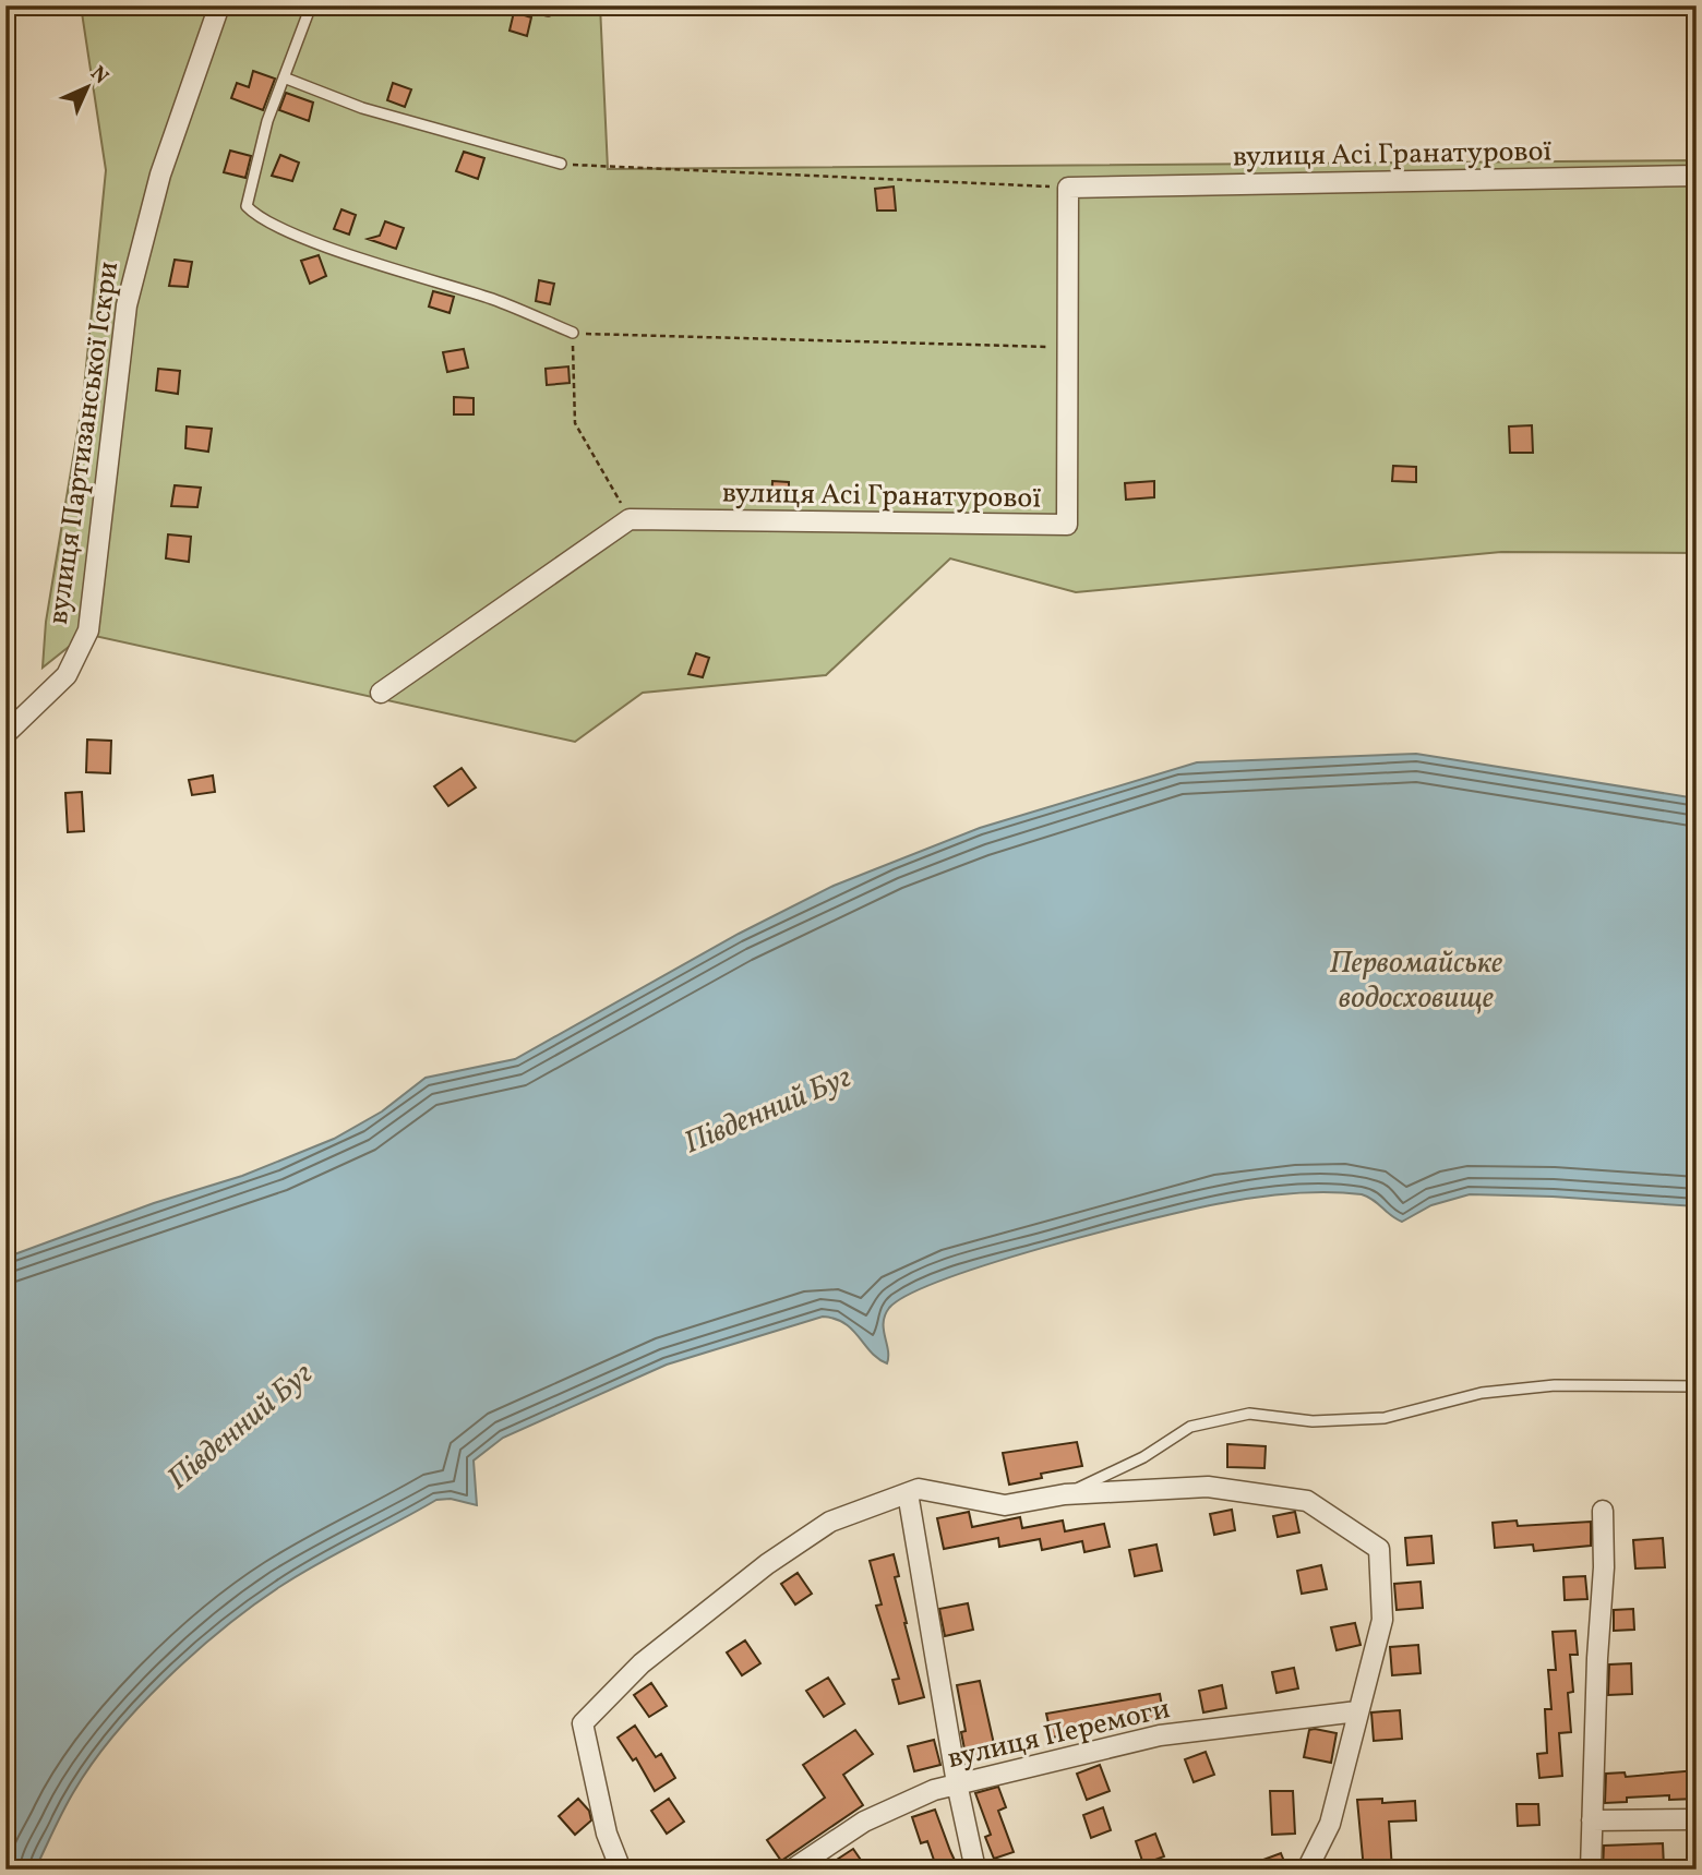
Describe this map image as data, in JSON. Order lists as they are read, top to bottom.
{
  "streets": {
    "street": ["вулиця Асі Гранатурової", "вулиця Партизанської Іскри", "вулиця Перемоги"]
  },
  "water": ["Первомайське водосховище", "Південний Буг"],
  "north": "top right"
}
